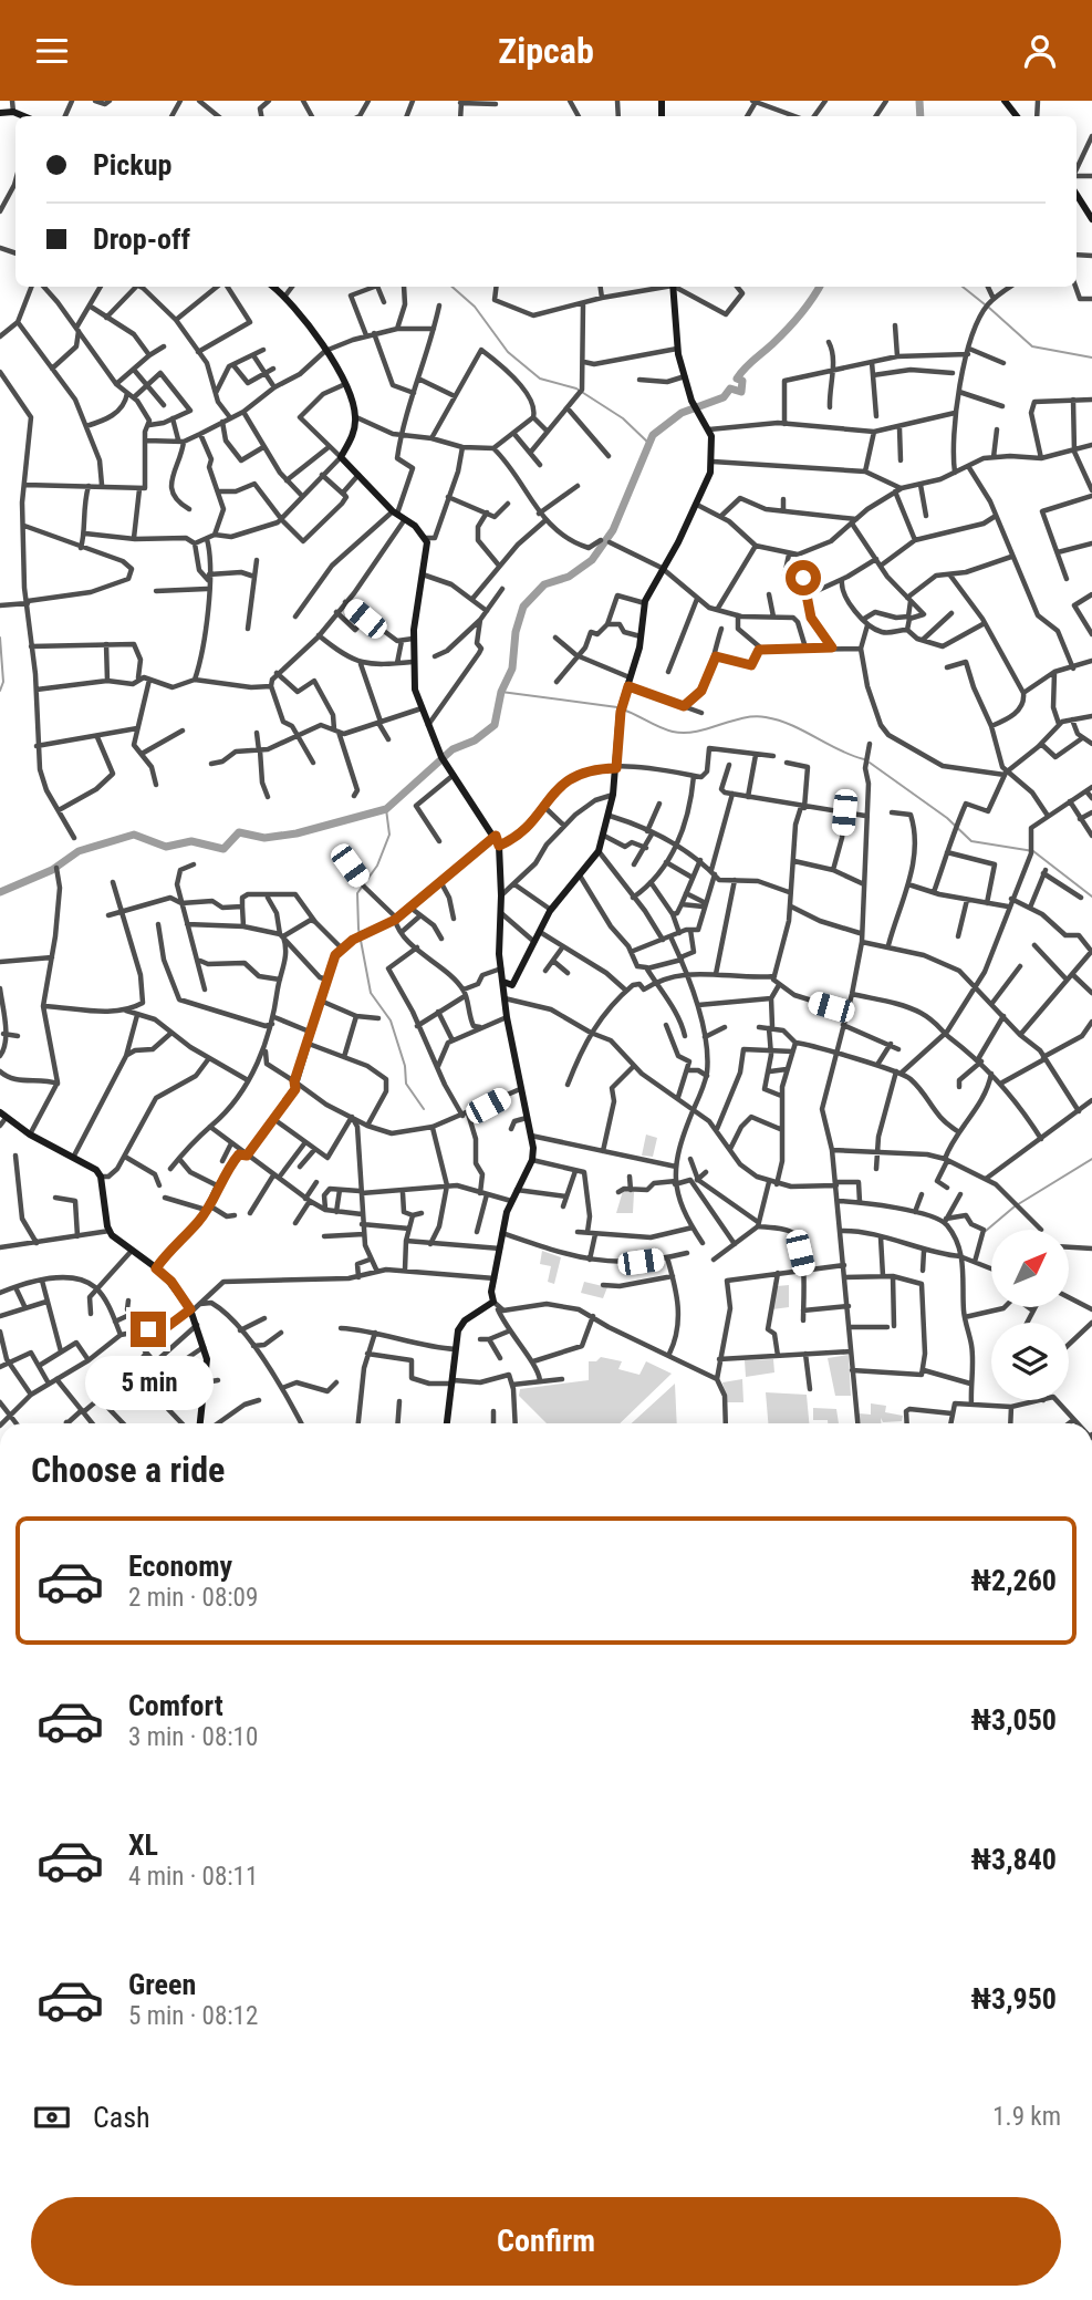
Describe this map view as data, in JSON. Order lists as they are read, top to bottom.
{
  "north": "top right",
  "page": {
    "header": "Zipcab",
    "banner": ["Pickup", "Drop-off"],
    "bubble": "5 min",
    "heading": "Choose a ride",
    "list": [
      {
        "name": "Economy",
        "note": "2 min · 08:09",
        "value": "₦2,260"
      },
      {
        "name": "Comfort",
        "note": "3 min · 08:10",
        "value": "₦3,050"
      },
      {
        "name": "XL",
        "note": "4 min · 08:11",
        "value": "₦3,840"
      },
      {
        "name": "Green",
        "note": "5 min · 08:12",
        "value": "₦3,950"
      }
    ],
    "pay": ["Cash", "1.9 km"],
    "buttons": "Confirm"
  }
}
